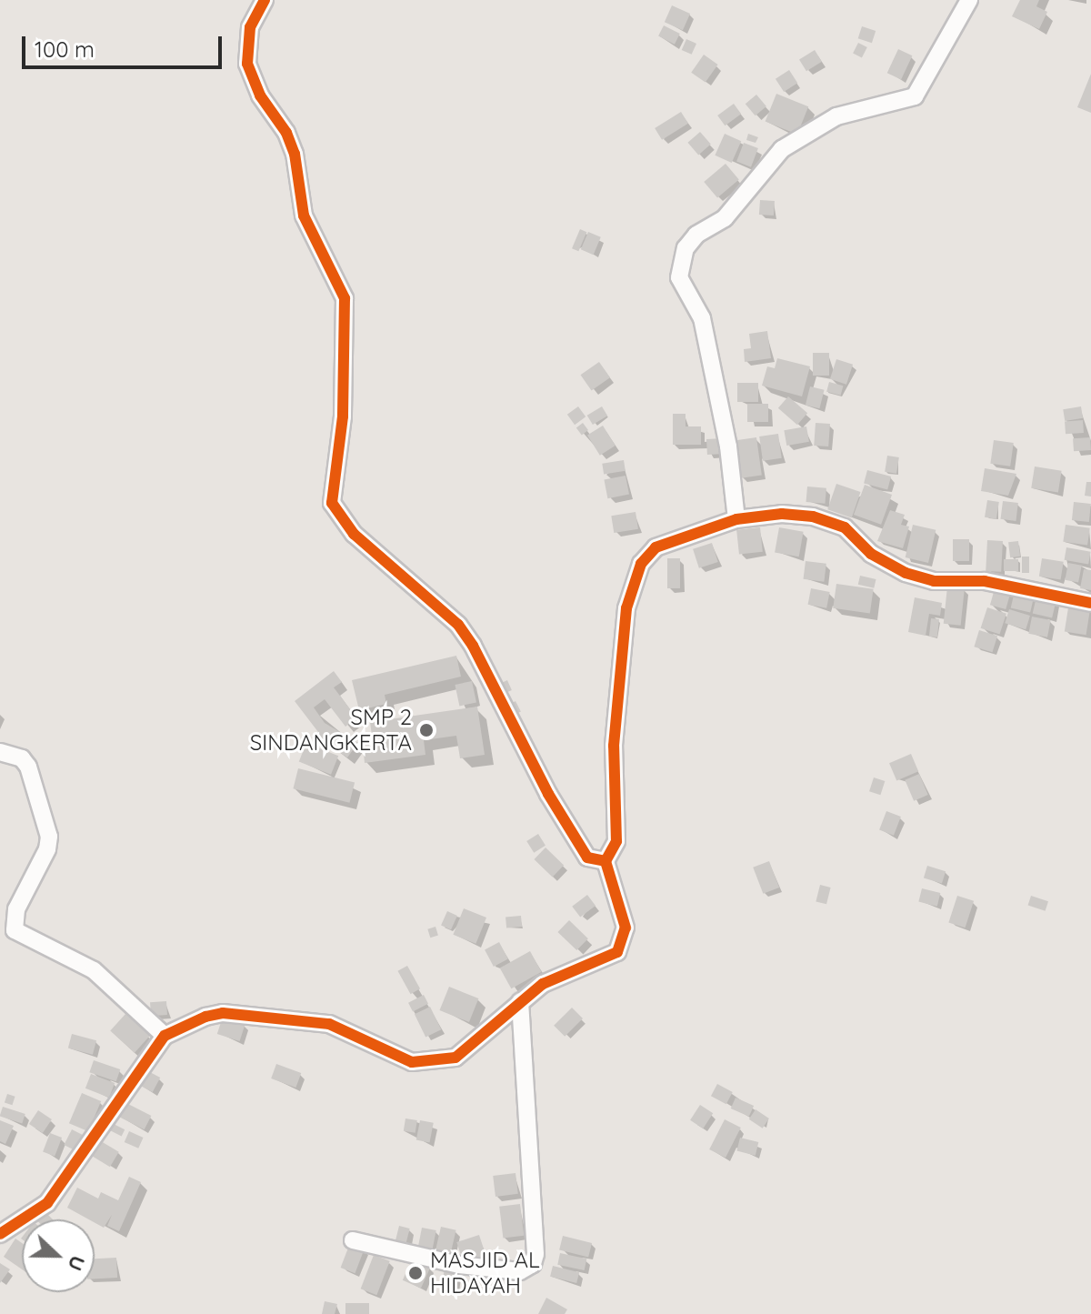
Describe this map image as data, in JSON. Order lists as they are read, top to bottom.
{
  "places": ["SMP 2 SINDANGKERTA", "MASJID AL HIDAYAH"],
  "scale_bar": "100 m",
  "north": "right"
}
